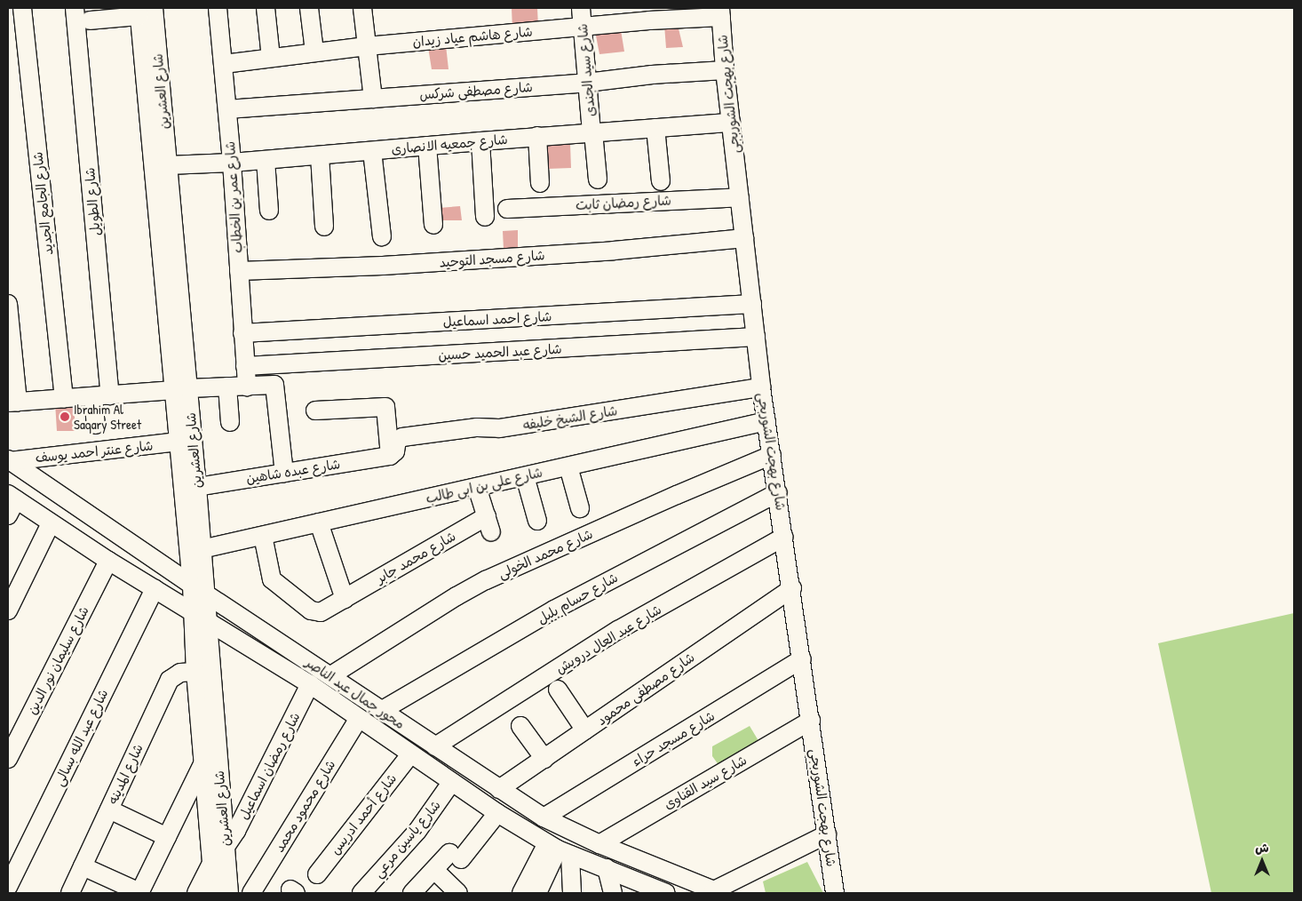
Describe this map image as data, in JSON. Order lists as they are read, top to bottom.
{
  "streets": {
    "street": [
      "شارع هاشم عياد زيدان",
      "شارع سيد الجندى",
      "شارع مصطفى شركس",
      "شارع العشرين",
      "شارع بهجت الشوربجى",
      "شارع جمعيه الانصارى",
      "شارع عمر بن الخطاب",
      "شارع الطويل",
      "شارع رمضان ثابت",
      "شارع الجامع الجديد",
      "شارع مسجد التوحيد",
      "شارع احمد اسماعيل",
      "شارع عبد الحميد حسين",
      "شارع الشيخ خليفه",
      "شارع عنتر احمد يوسف",
      "شارع عبده شاهين",
      "شارع على بن ابى طالب",
      "شارع محمد الخولى",
      "شارع محمد جابر",
      "شارع حسام بلبل",
      "شارع عبد العال درويش",
      "شارع سليمان نور الدين",
      "شارع مصطفى محمود",
      "محور جمال عبد الناصر",
      "شارع عبد الله بسالى",
      "شارع مسجد حراء",
      "شارع رمضان اسماعيل",
      "شارع المدينه",
      "شارع سيد القناوى",
      "شارع محمود محمد",
      "شارع أحمد ادريس",
      "شارع ياسين مرعي"
    ]
  },
  "crossings": [
    ["شارع هاشم عياد زيدان", "شارع سيد الجندى"],
    ["شارع هاشم عياد زيدان", "شارع بهجت الشوربجى"],
    ["شارع هاشم عياد زيدان", "شارع عمر بن الخطاب"],
    ["شارع سيد الجندى", "شارع مصطفى شركس"],
    ["شارع سيد الجندى", "شارع جمعيه الانصارى"],
    ["شارع مصطفى شركس", "شارع بهجت الشوربجى"],
    ["شارع مصطفى شركس", "شارع عمر بن الخطاب"],
    ["شارع العشرين", "شارع جمعيه الانصارى"],
    ["شارع العشرين", "شارع عنتر احمد يوسف"],
    ["شارع العشرين", "شارع عبده شاهين"],
    ["شارع العشرين", "شارع على بن ابى طالب"],
    ["شارع العشرين", "محور جمال عبد الناصر"],
    ["شارع العشرين", "شارع رمضان اسماعيل"],
    ["شارع العشرين", "شارع المدينه"],
    ["شارع بهجت الشوربجى", "شارع جمعيه الانصارى"],
    ["شارع بهجت الشوربجى", "شارع رمضان ثابت"],
    ["شارع بهجت الشوربجى", "شارع مسجد التوحيد"],
    ["شارع بهجت الشوربجى", "شارع احمد اسماعيل"],
    ["شارع بهجت الشوربجى", "شارع عبد الحميد حسين"],
    ["شارع بهجت الشوربجى", "شارع الشيخ خليفه"],
    ["شارع بهجت الشوربجى", "شارع على بن ابى طالب"],
    ["شارع بهجت الشوربجى", "شارع محمد الخولى"],
    ["شارع بهجت الشوربجى", "شارع حسام بلبل"],
    ["شارع بهجت الشوربجى", "شارع عبد العال درويش"],
    ["شارع بهجت الشوربجى", "شارع مصطفى محمود"],
    ["شارع بهجت الشوربجى", "شارع مسجد حراء"],
    ["شارع بهجت الشوربجى", "شارع سيد القناوى"],
    ["شارع جمعيه الانصارى", "شارع عمر بن الخطاب"],
    ["شارع عمر بن الخطاب", "شارع مسجد التوحيد"],
    ["شارع عمر بن الخطاب", "شارع احمد اسماعيل"],
    ["شارع عمر بن الخطاب", "شارع عبد الحميد حسين"],
    ["شارع الشيخ خليفه", "شارع عبده شاهين"],
    ["شارع عنتر احمد يوسف", "محور جمال عبد الناصر"],
    ["شارع على بن ابى طالب", "شارع محمد جابر"],
    ["شارع محمد الخولى", "محور جمال عبد الناصر"],
    ["شارع حسام بلبل", "محور جمال عبد الناصر"],
    ["شارع عبد العال درويش", "محور جمال عبد الناصر"],
    ["شارع سليمان نور الدين", "محور جمال عبد الناصر"],
    ["شارع مصطفى محمود", "محور جمال عبد الناصر"],
    ["محور جمال عبد الناصر", "شارع عبد الله بسالى"],
    ["محور جمال عبد الناصر", "شارع مسجد حراء"],
    ["محور جمال عبد الناصر", "شارع رمضان اسماعيل"],
    ["محور جمال عبد الناصر", "شارع سيد القناوى"],
    ["محور جمال عبد الناصر", "شارع محمود محمد"],
    ["محور جمال عبد الناصر", "شارع أحمد ادريس"],
    ["محور جمال عبد الناصر", "شارع ياسين مرعي"]
  ],
  "places": ["Ibrahim Al Saqary Street"],
  "north": "top"
}
